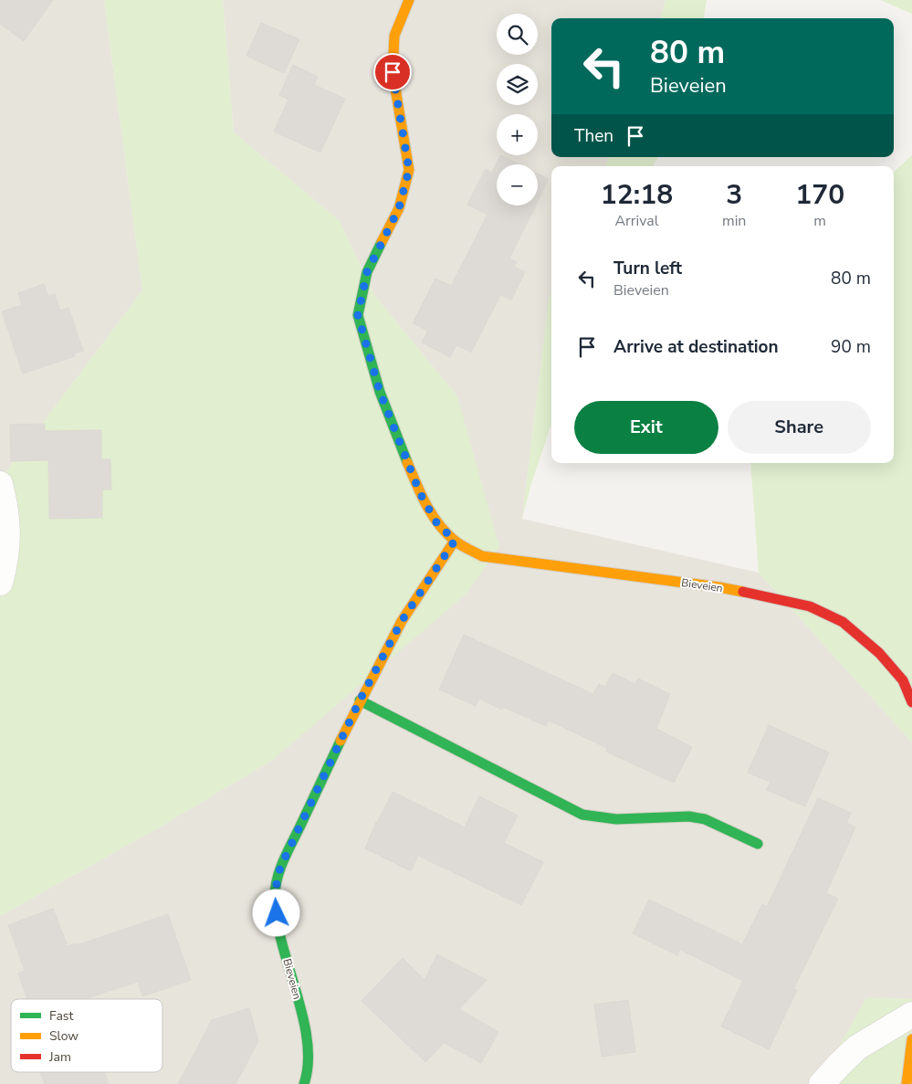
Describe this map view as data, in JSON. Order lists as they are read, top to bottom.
{
  "streets": {
    "street": ["Bieveien"]
  },
  "legend": ["Fast", "Slow", "Jam"],
  "page": {
    "map_buttons": ["+", "−"],
    "turn": ["80 m", "Bieveien"],
    "then": "Then",
    "eta": [
      "12:18",
      "Arrival",
      "3",
      "min",
      "170",
      "m"
    ],
    "list": [
      {
        "name": "Turn left",
        "note": "Bieveien",
        "value": "80 m"
      },
      {
        "name": "Arrive at destination",
        "value": "90 m"
      }
    ],
    "buttons": ["Exit", "Share"]
  }
}
